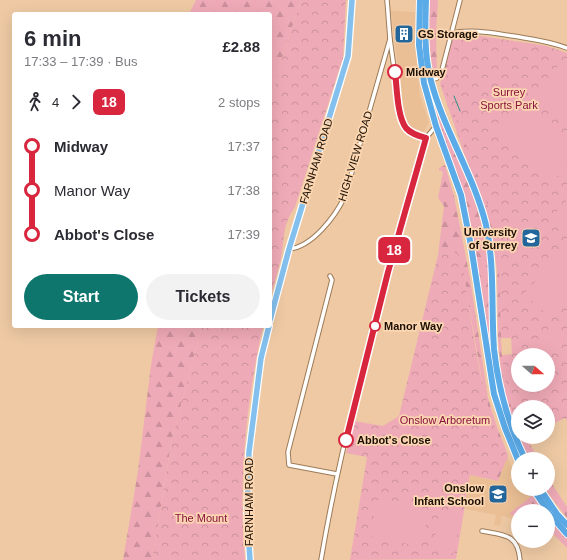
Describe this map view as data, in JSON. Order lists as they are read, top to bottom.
{
  "streets": {
    "main road": ["FARNHAM ROAD"],
    "street": ["HIGH VIEW ROAD"]
  },
  "crossings": [
    ["HIGH VIEW ROAD", "FARNHAM ROAD"]
  ],
  "parks": ["Surrey Sports Park", "Onslow Arboretum", "The Mount"],
  "places": {
    "building": ["GS Storage"],
    "other": ["Midway", "Manor Way", "Abbot's Close"],
    "school or university": ["University of Surrey", "Onslow Infant School"]
  },
  "lines": ["bus line 18"],
  "north": "right",
  "page": {
    "on_map": "18",
    "heading": ["6 min", "17:33 – 17:39 · Bus", "£2.88"],
    "legs": ["4", "18", "2 stops"],
    "list": [
      {
        "name": "Midway",
        "value": "17:37"
      },
      {
        "name": "Manor Way",
        "value": "17:38"
      },
      {
        "name": "Abbot's Close",
        "value": "17:39"
      }
    ],
    "buttons": ["Start", "Tickets"],
    "map_buttons": ["+", "−"]
  }
}
